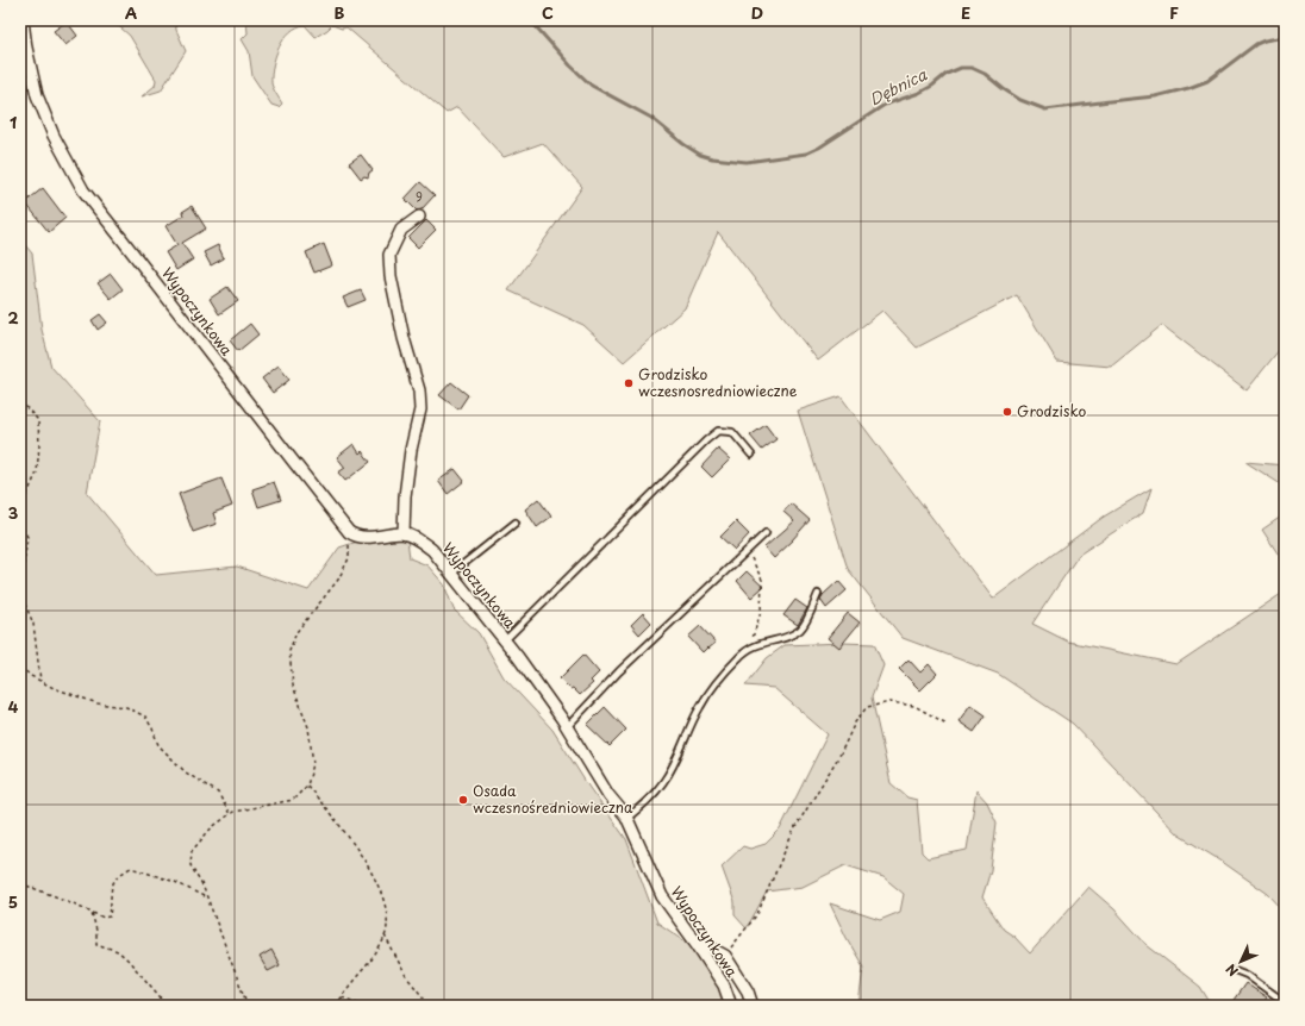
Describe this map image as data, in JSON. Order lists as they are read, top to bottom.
{
  "streets": {
    "street": ["Wypoczynkowa"]
  },
  "water": ["Dębnica"],
  "places": ["Grodzisko wczesnosredniowieczne", "Grodzisko", "Osada wczesnośredniowieczna"],
  "house_numbers": ["9"],
  "north": "bottom left",
  "grid": {
    "columns": [
      "A",
      "B",
      "C",
      "D",
      "E",
      "F"
    ],
    "rows": [
      "1",
      "2",
      "3",
      "4",
      "5"
    ]
  }
}
